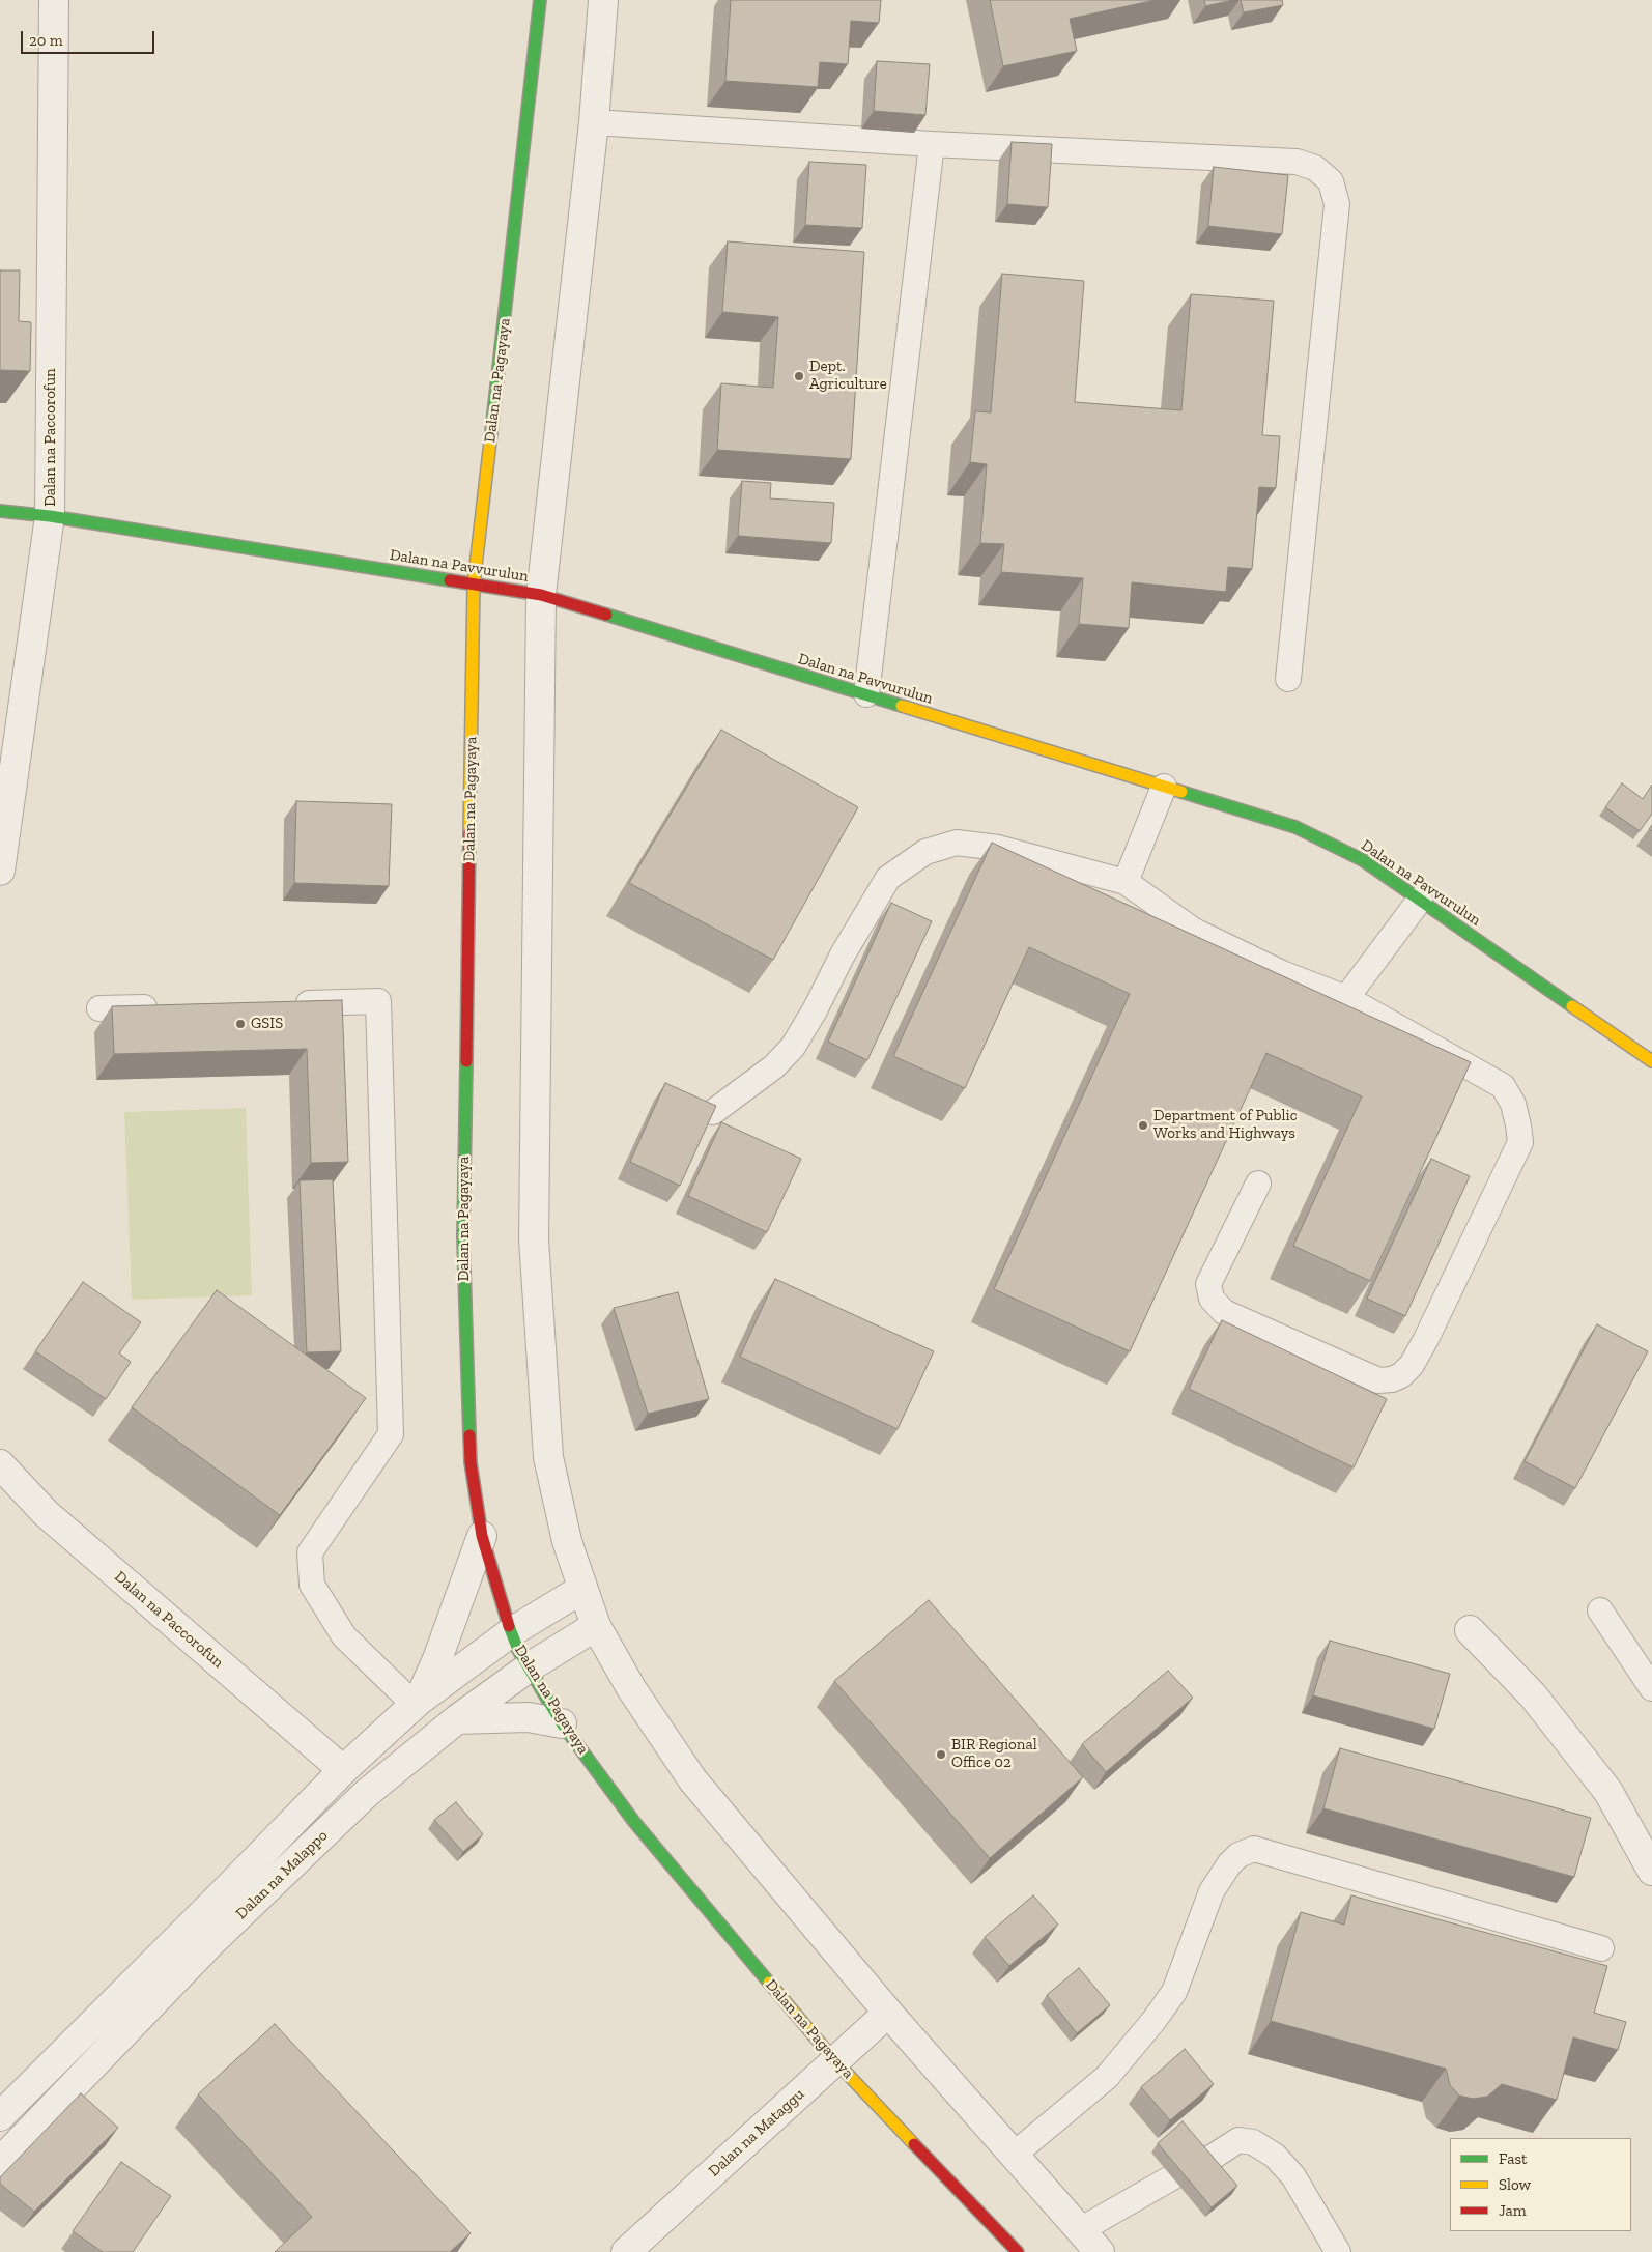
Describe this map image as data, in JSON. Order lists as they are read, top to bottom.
{
  "streets": {
    "street": [
      "Dalan na Pagayaya",
      "Dalan na Paccorofun",
      "Dalan na Pavvurulun",
      "Dalan na Malappo",
      "Dalan na Mataggu"
    ]
  },
  "crossings": [
    ["Dalan na Pagayaya", "Dalan na Pavvurulun"],
    ["Dalan na Pagayaya", "Dalan na Malappo"],
    ["Dalan na Pagayaya", "Dalan na Mataggu"],
    ["Dalan na Paccorofun", "Dalan na Pavvurulun"],
    ["Dalan na Paccorofun", "Dalan na Malappo"]
  ],
  "places": [
    "Dept. Agriculture",
    "GSIS",
    "Department of Public Works and Highways",
    "BIR Regional Office 02"
  ],
  "legend": ["Fast", "Slow", "Jam"],
  "scale_bar": "20 m"
}
